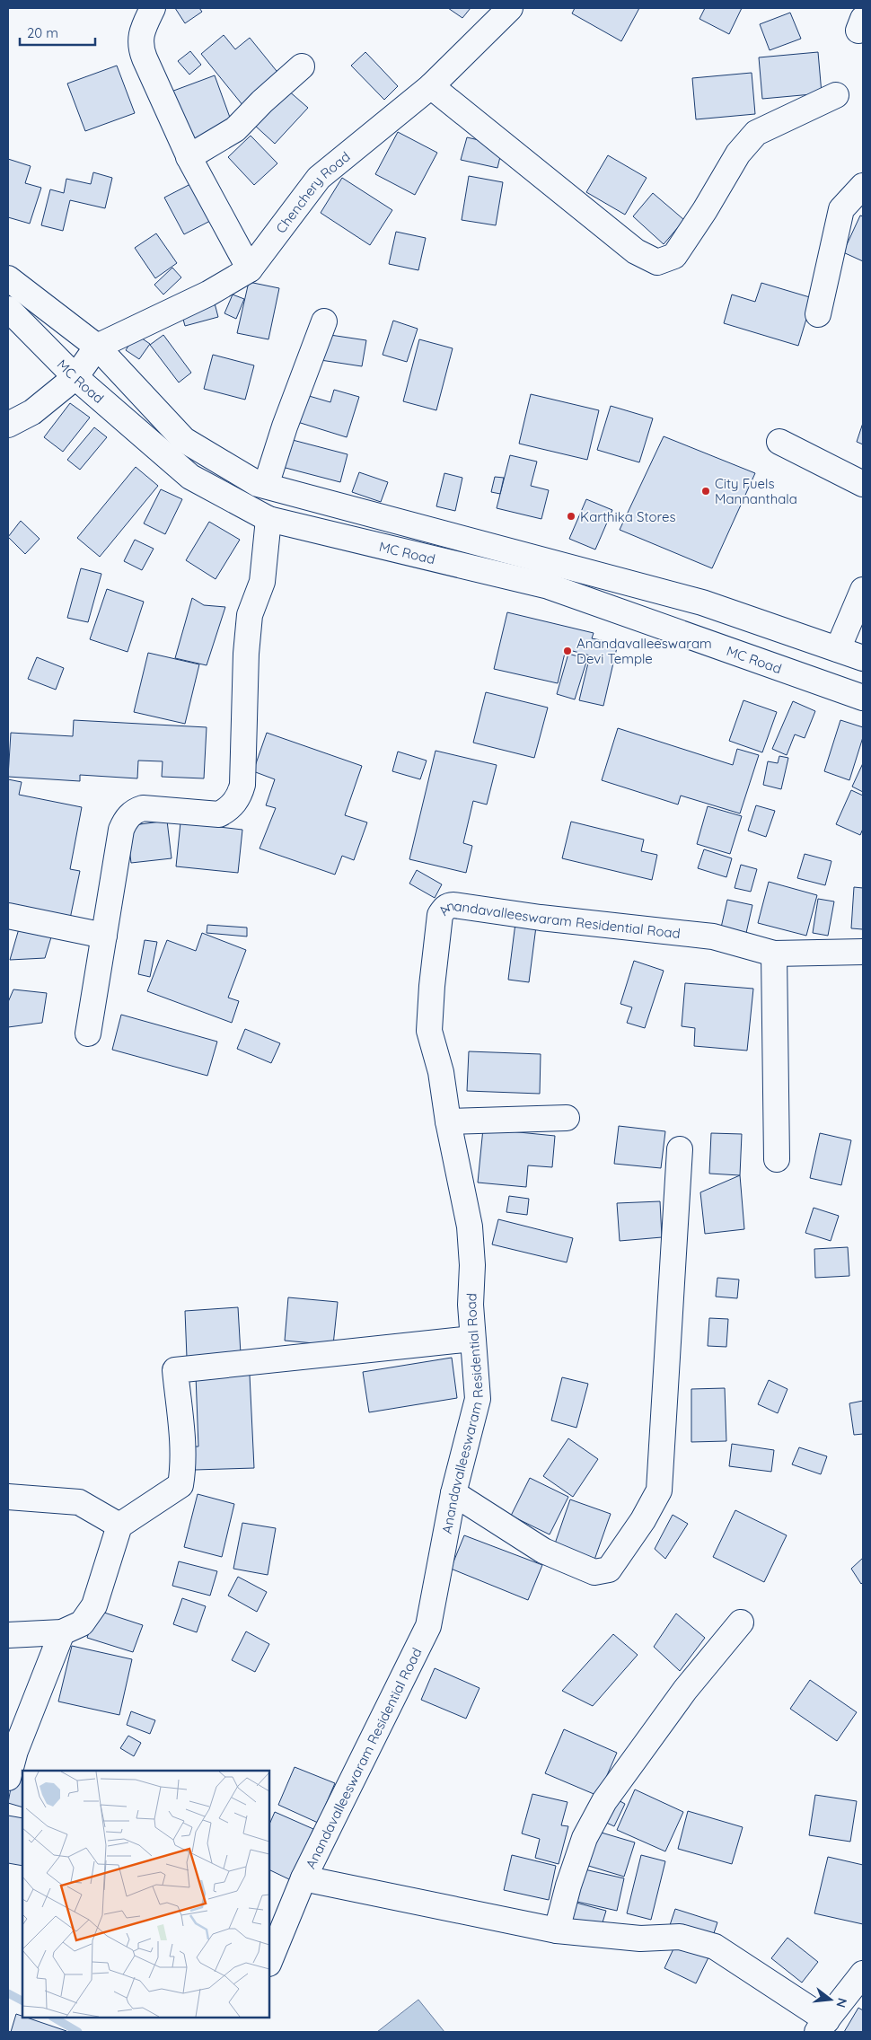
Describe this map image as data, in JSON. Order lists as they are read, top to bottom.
{
  "streets": {
    "street": ["Chenchery Road", "MC Road", "Anandavalleeswaram Residential Road"]
  },
  "crossings": [
    ["Chenchery Road", "MC Road"]
  ],
  "places": ["City Fuels Mannanthala", "Karthika Stores", "Anandavalleeswaram Devi Temple"],
  "scale_bar": "20 m",
  "north": "right"
}
